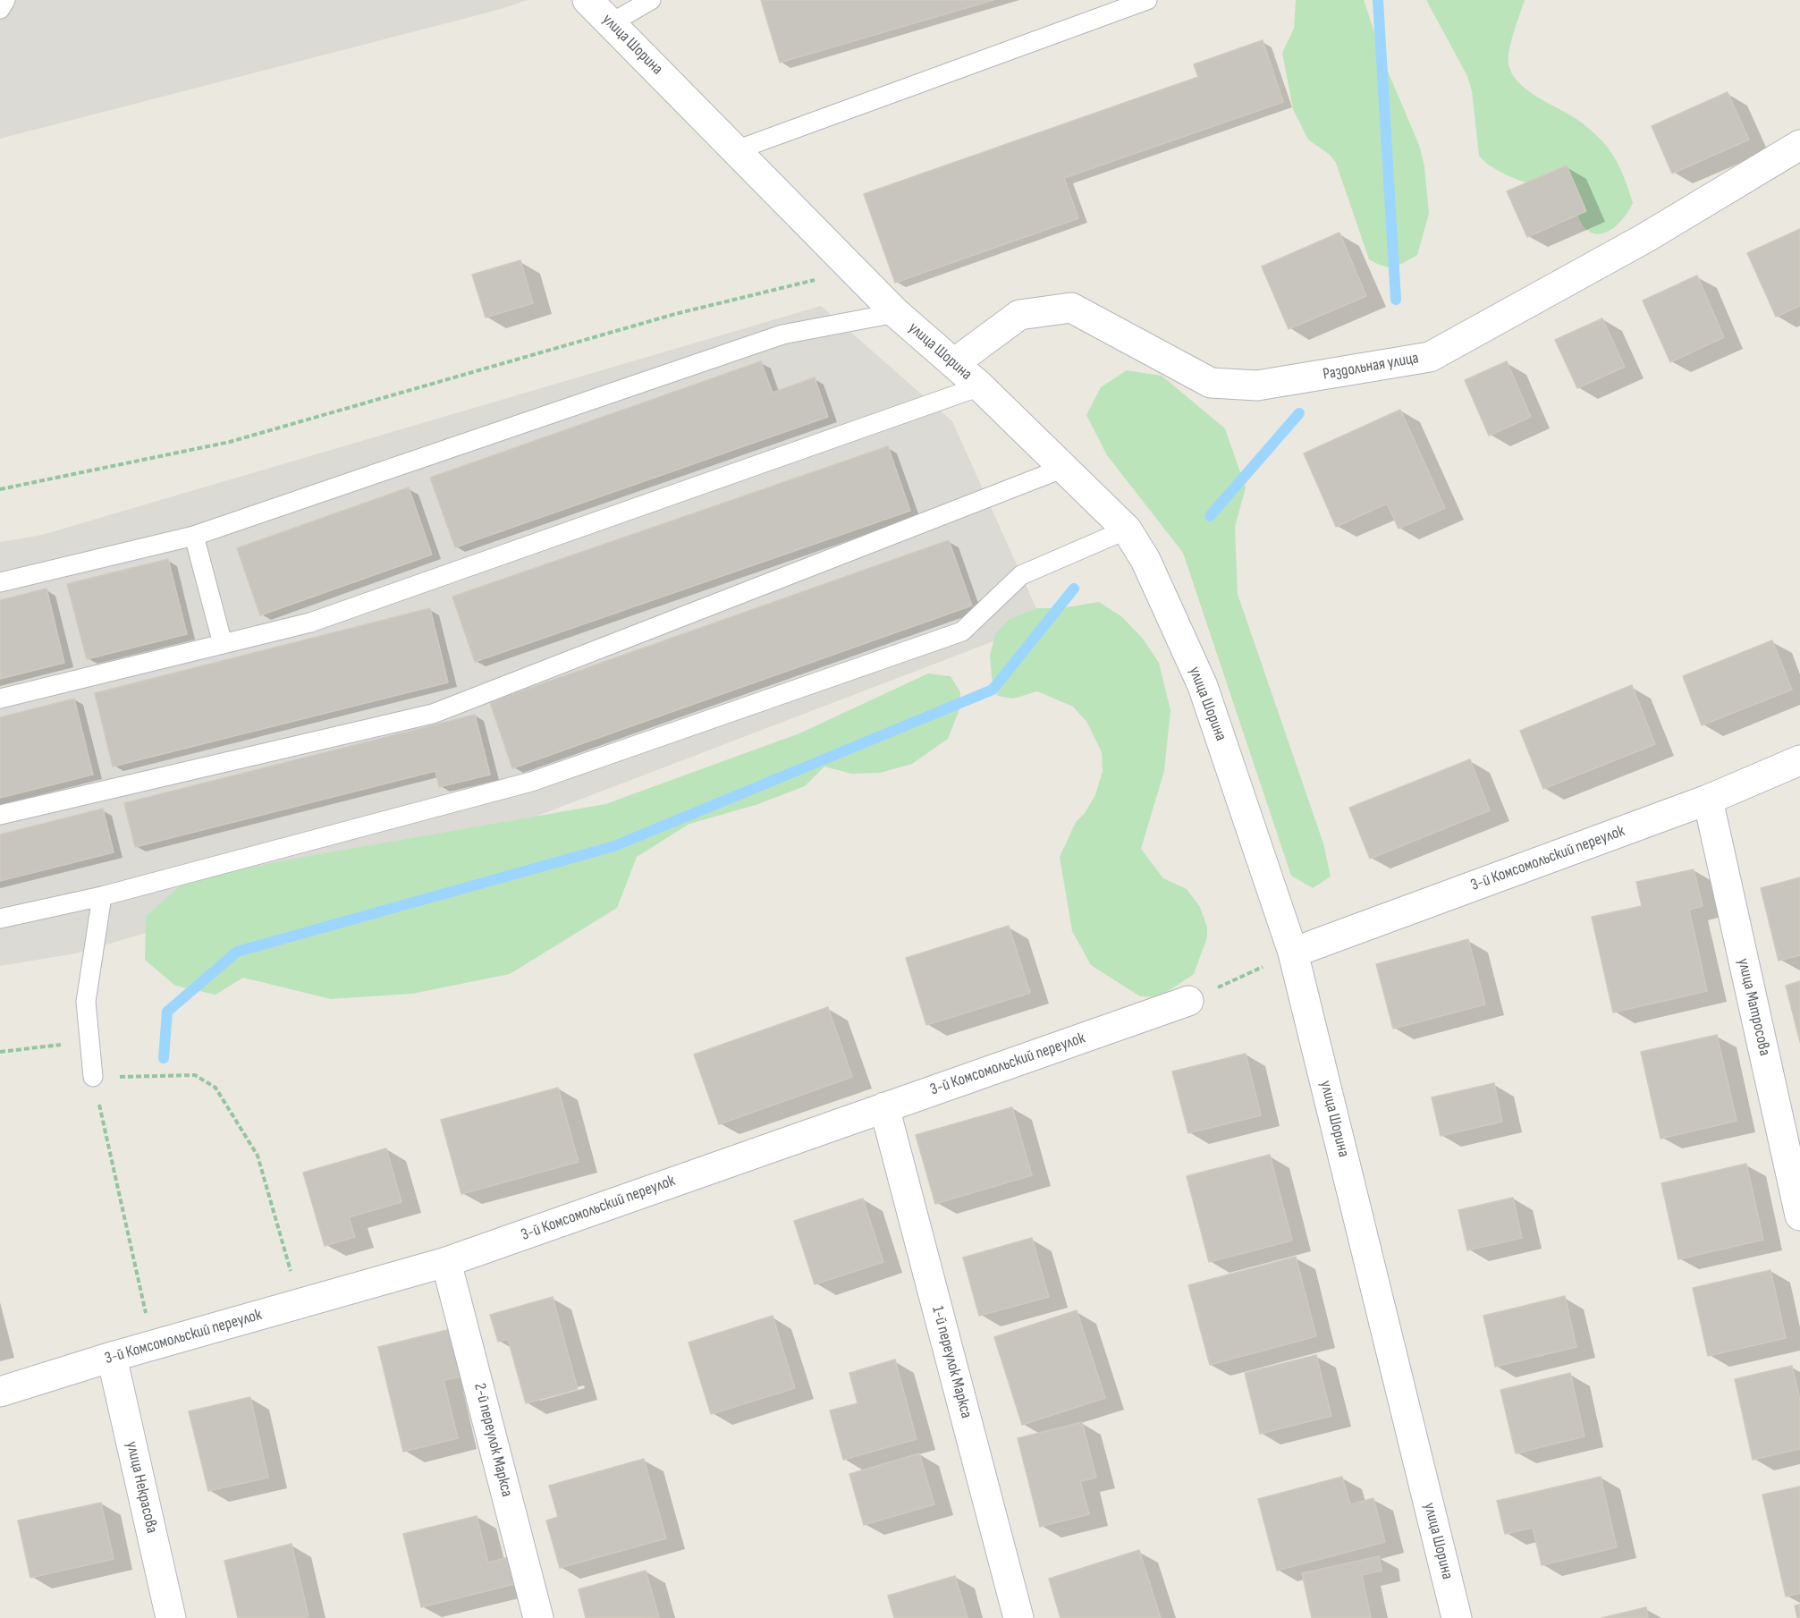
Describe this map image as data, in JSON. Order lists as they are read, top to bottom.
{
  "streets": {
    "street": [
      "улица Шорина",
      "Раздольная улица",
      "3-й Комсомольский переулок",
      "улица Матросова",
      "1-й переулок Маркса",
      "2-й переулок Маркса",
      "улица Некрасова"
    ]
  },
  "crossings": [
    ["улица Шорина", "Раздольная улица"],
    ["улица Шорина", "3-й Комсомольский переулок"],
    ["3-й Комсомольский переулок", "улица Матросова"],
    ["3-й Комсомольский переулок", "1-й переулок Маркса"],
    ["3-й Комсомольский переулок", "2-й переулок Маркса"],
    ["3-й Комсомольский переулок", "улица Некрасова"]
  ]
}
